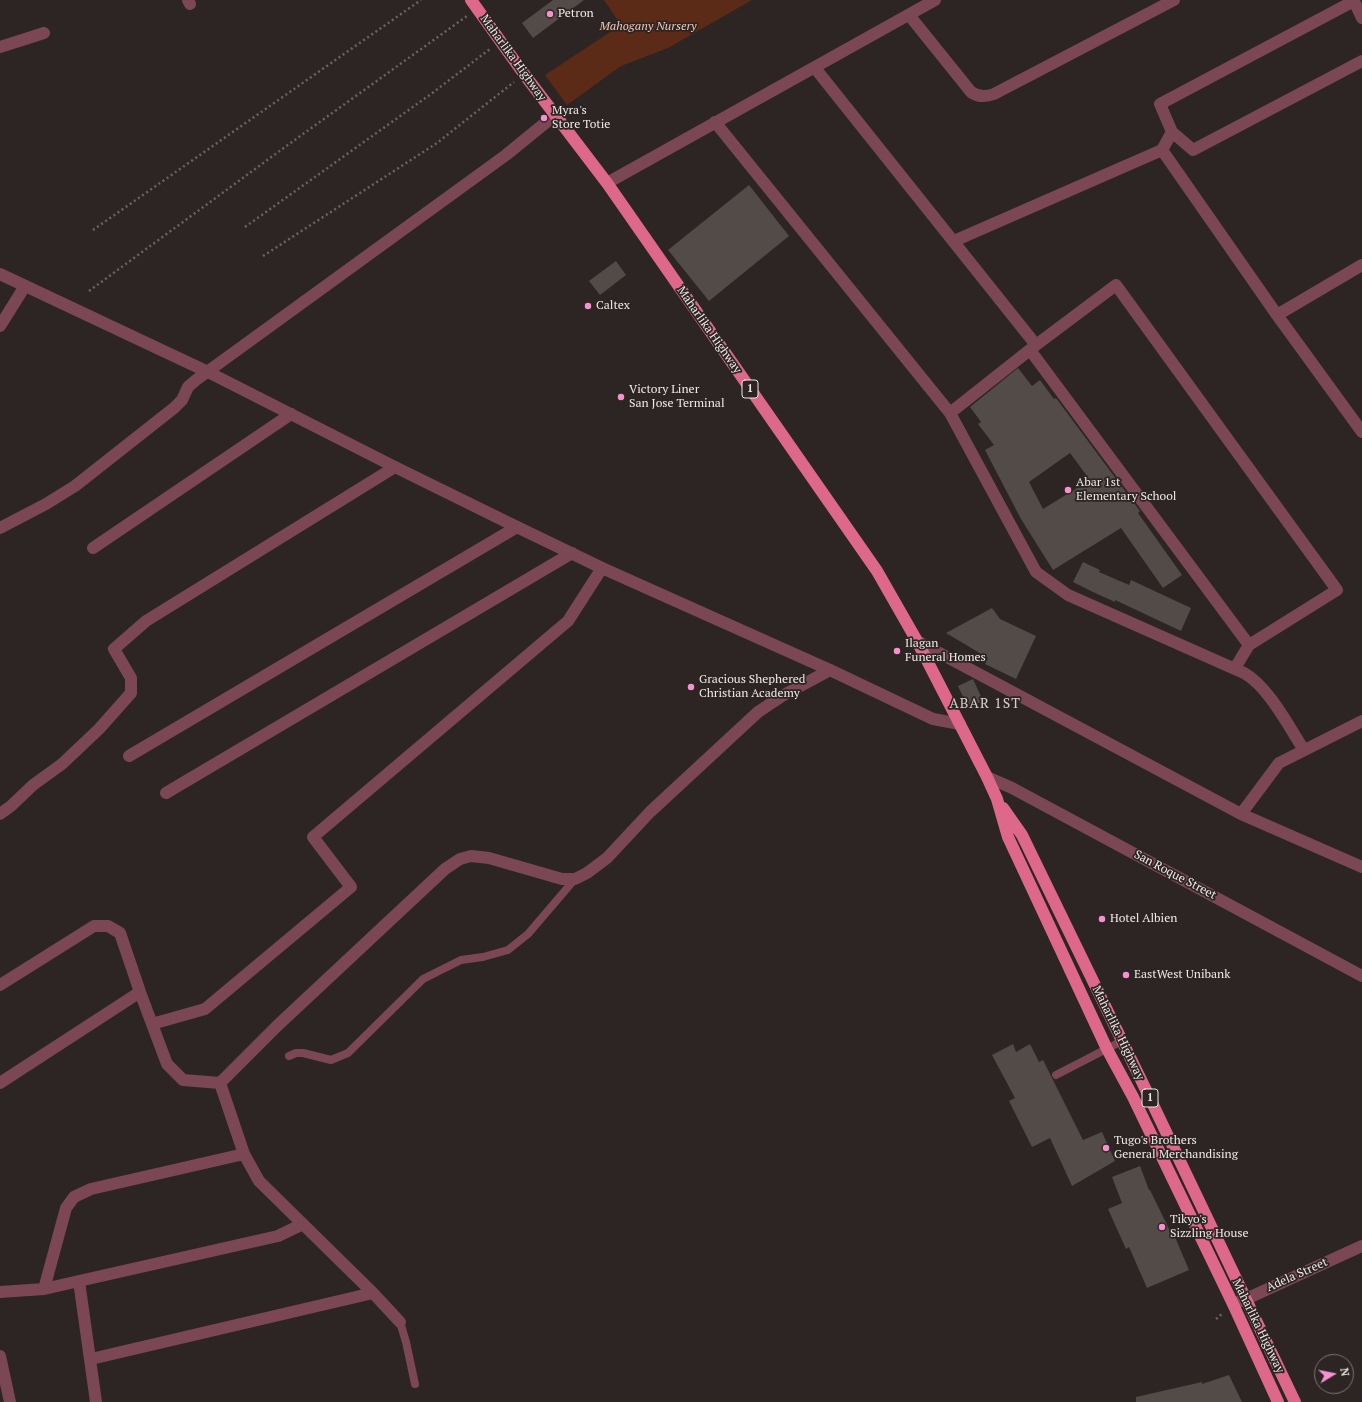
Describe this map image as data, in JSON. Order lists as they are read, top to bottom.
{
  "streets": {
    "highway": ["Maharlika Highway", "1"],
    "street": ["San Roque Street", "Adela Street"]
  },
  "crossings": [
    ["Maharlika Highway", "San Roque Street"],
    ["Maharlika Highway", "Adela Street"]
  ],
  "districts": ["ABAR 1ST"],
  "parks": ["Mahogany Nursery"],
  "places": [
    "Petron",
    "Myra's Store Totie",
    "Caltex",
    "Victory Liner San Jose Terminal",
    "Abar 1st Elementary School",
    "Ilagan Funeral Homes",
    "Gracious Shephered Christian Academy",
    "Hotel Albien",
    "EastWest Unibank",
    "Tugo's Brothers General Merchandising",
    "Tikyo's Sizzling House"
  ],
  "north": "right"
}
